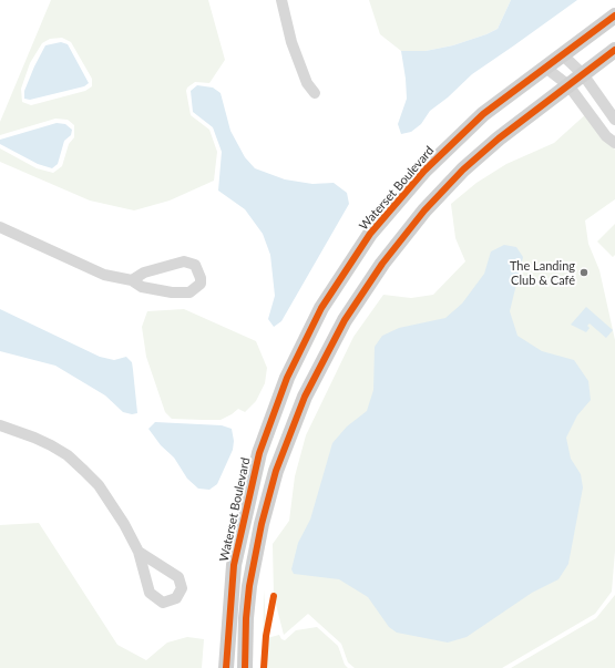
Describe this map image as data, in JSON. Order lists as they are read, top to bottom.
{
  "streets": {
    "street": ["Waterset Boulevard"]
  },
  "places": ["The Landing Club & Café"]
}
